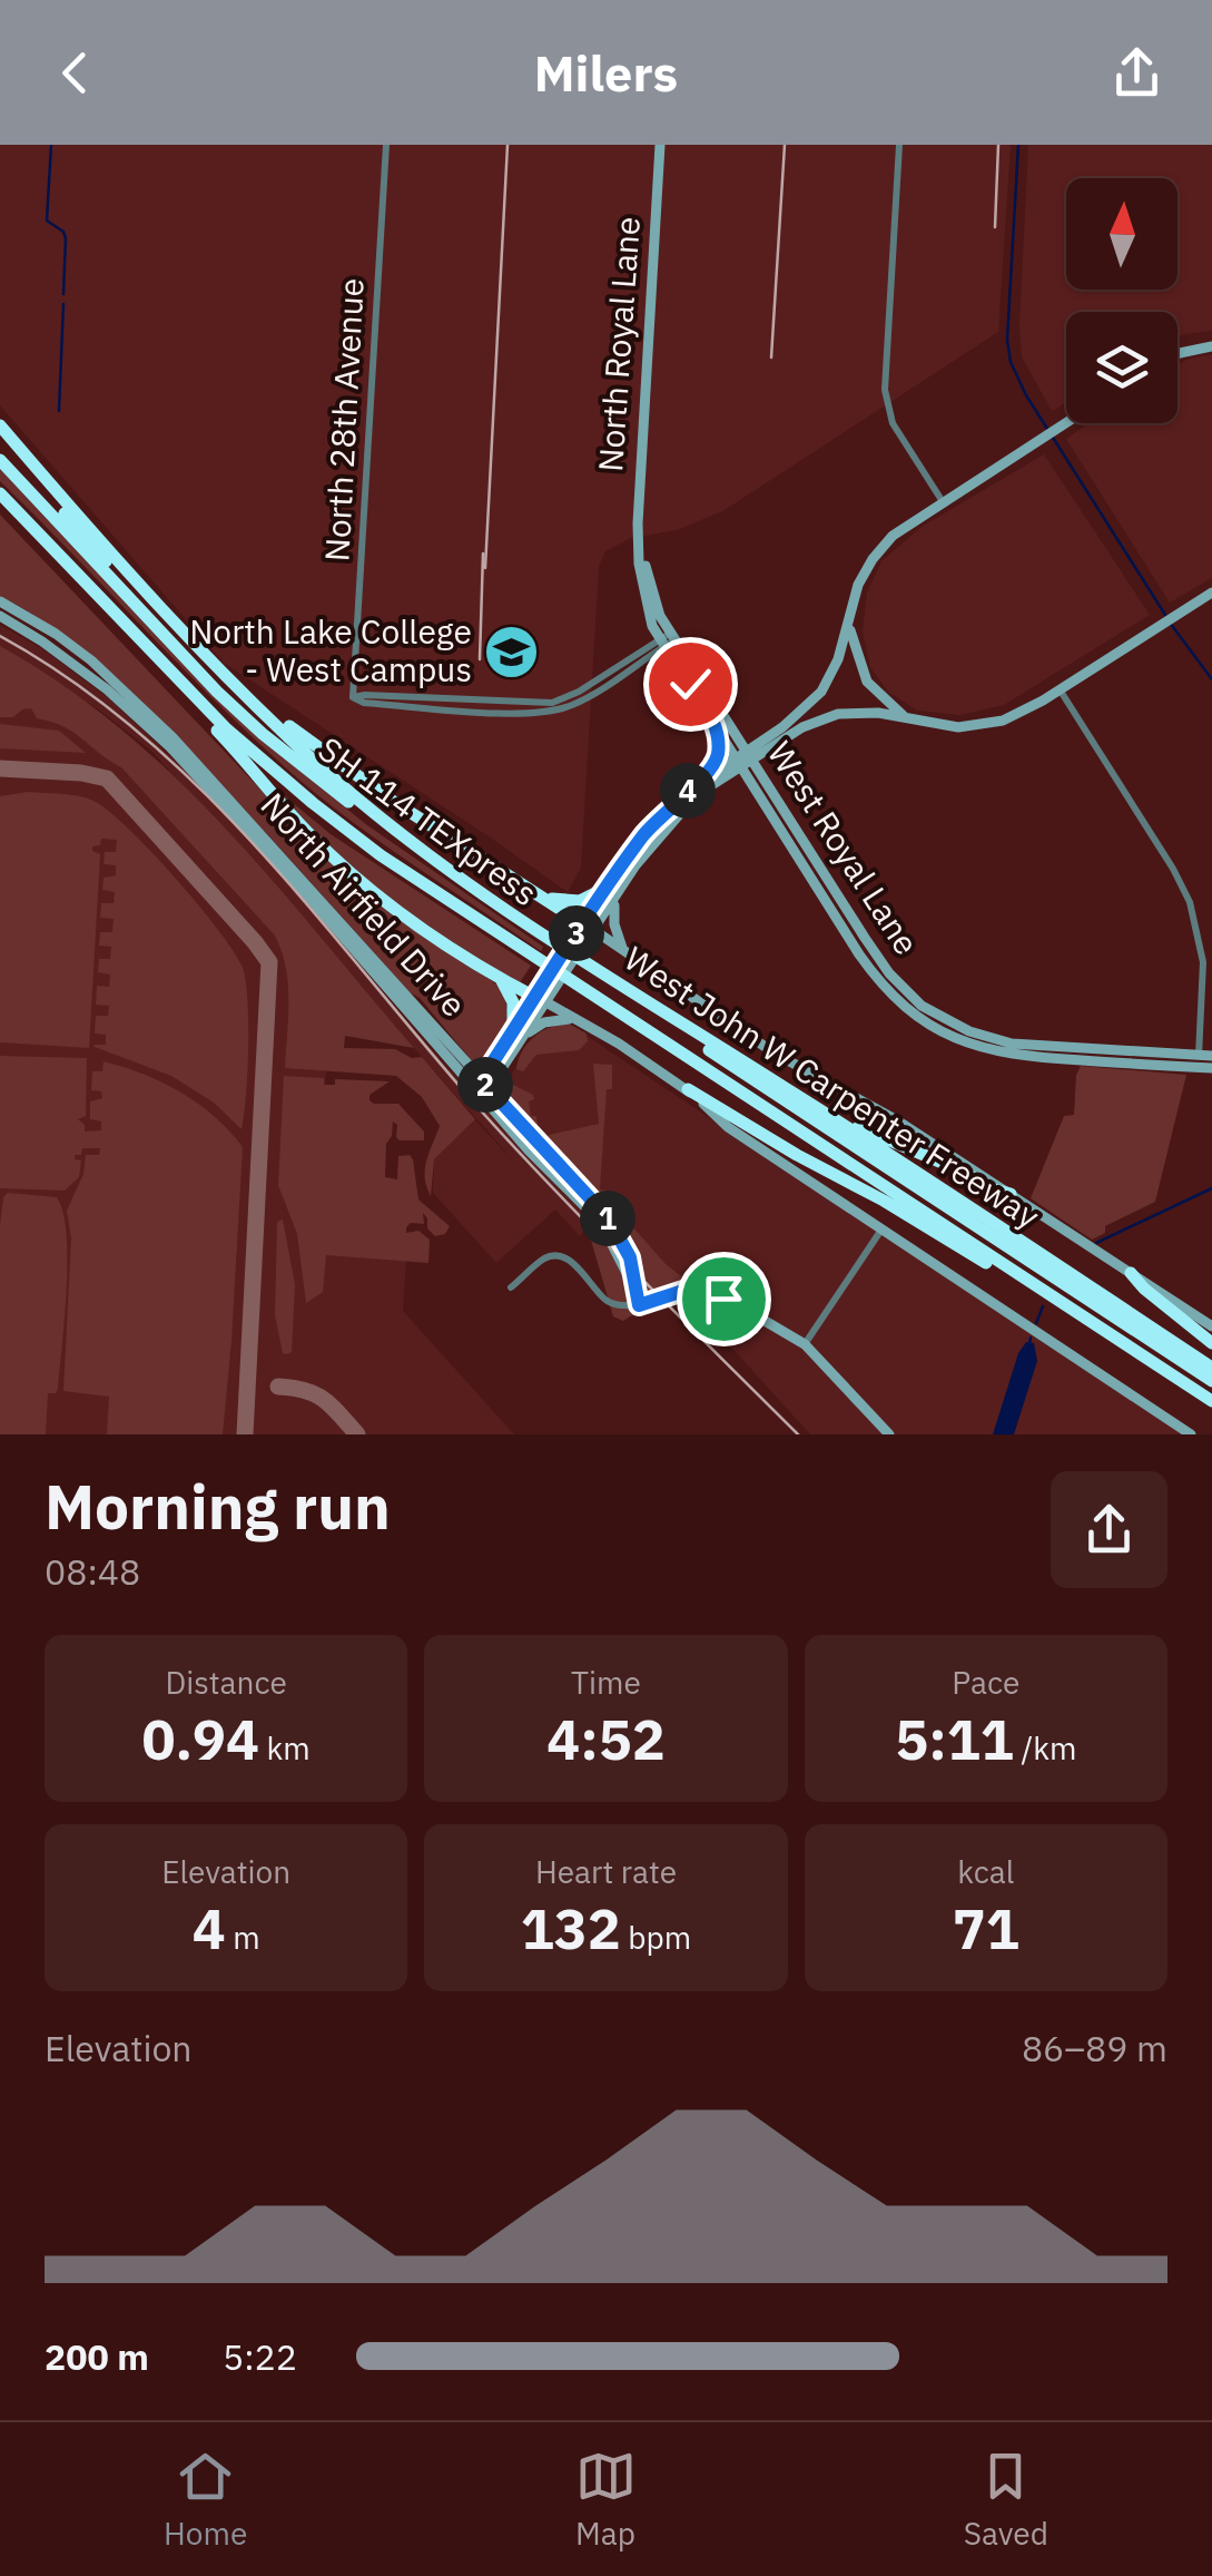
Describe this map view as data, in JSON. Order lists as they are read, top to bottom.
{
  "streets": {
    "highway": ["SH 114 TEXpress", "West John W Carpenter Freeway"],
    "main road": ["North Royal Lane", "West Royal Lane", "North Airfield Drive"],
    "street": ["North 28th Avenue"]
  },
  "crossings": [
    ["North Royal Lane", "North 28th Avenue"],
    ["North Royal Lane", "West Royal Lane"],
    ["North 28th Avenue", "West Royal Lane"],
    ["SH 114 TEXpress", "West John W Carpenter Freeway"]
  ],
  "places": {
    "school or university": ["North Lake College - West Campus"]
  },
  "north": "top",
  "page": {
    "header": "Milers",
    "pins": [
      "4",
      "3",
      "2",
      "1"
    ],
    "heading": ["Morning run", "08:48"],
    "stats": [
      ["Distance", "0.94 km"],
      ["Time", "4:52"],
      ["Pace", "5:11 /km"],
      ["Elevation", "4 m"],
      ["Heart rate", "132 bpm"],
      ["kcal", "71"]
    ],
    "chart": ["Elevation", "86–89 m"],
    "list": [
      {
        "name": "200 m",
        "note": "5:22"
      }
    ],
    "tabs": ["Home", "Map", "Saved"]
  }
}
